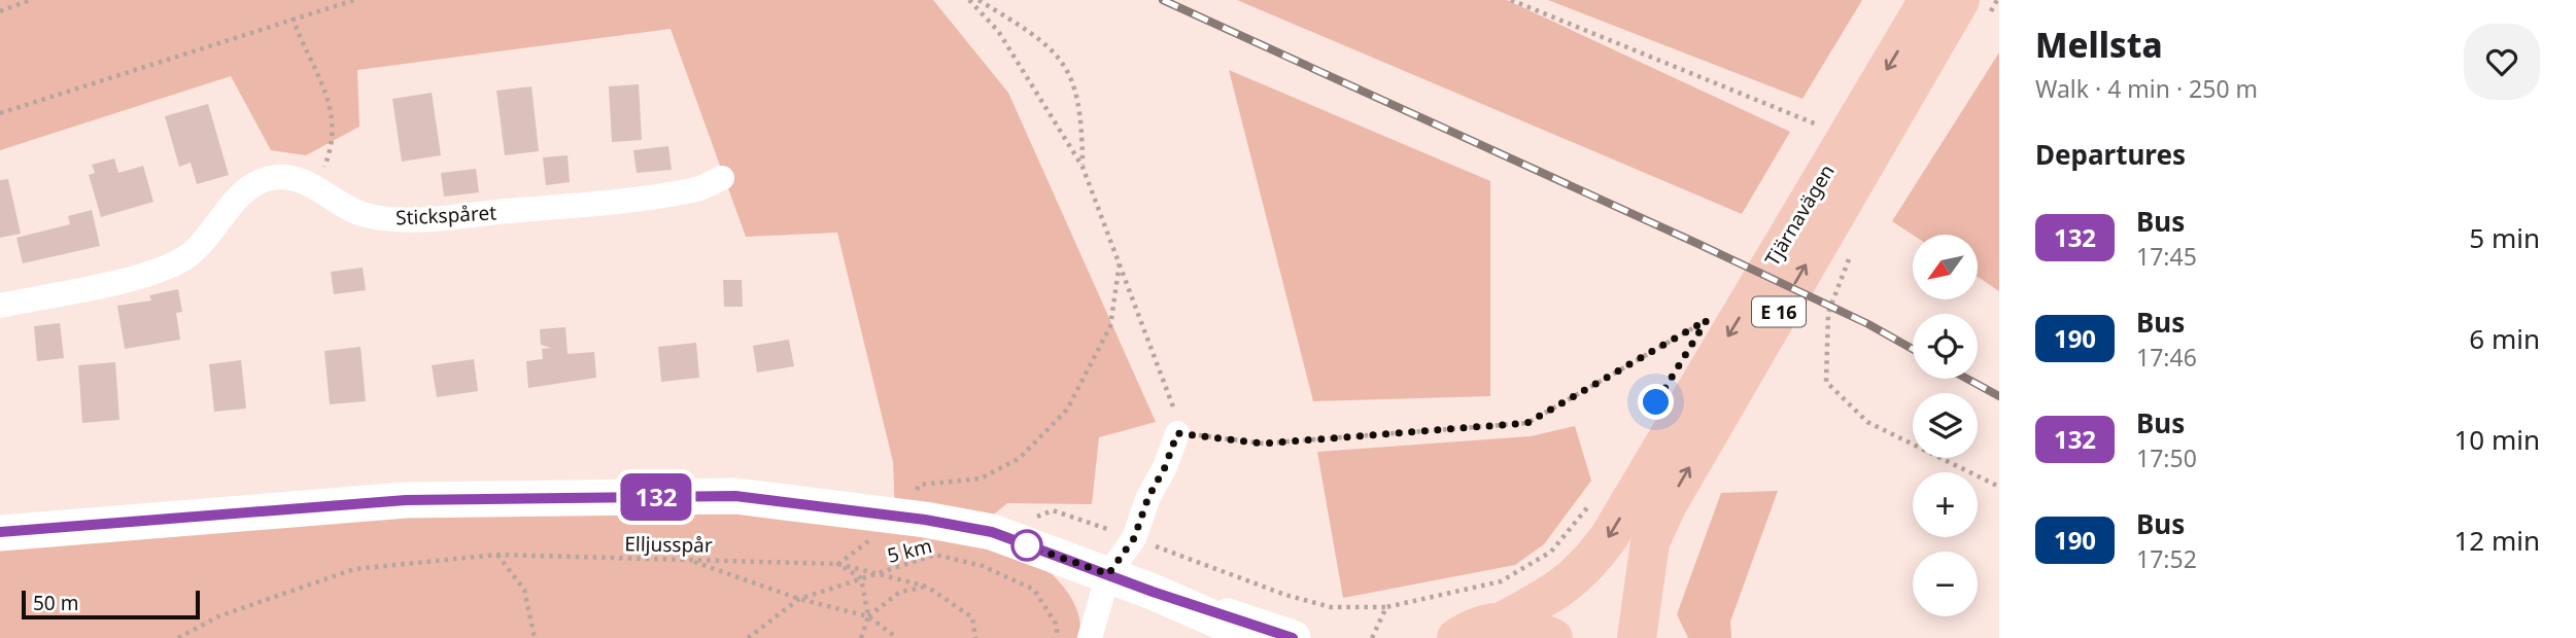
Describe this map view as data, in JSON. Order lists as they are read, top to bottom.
{
  "streets": {
    "highway": ["Tjärnavägen", "E 16"],
    "street": ["Stickspåret"],
    "path": ["Elljusspår", "5 km"]
  },
  "crossings": [
    ["Tjärnavägen", "E 16"],
    ["Elljusspår", "5 km"]
  ],
  "lines": ["bus line 132"],
  "scale_bar": "50 m",
  "north": "bottom left",
  "page": {
    "on_map": "132",
    "heading": [
      ["Mellsta", "Walk · 4 min · 250 m"],
      "Departures"
    ],
    "list": [
      {
        "mark": "132",
        "name": "Bus",
        "note": "17:45",
        "value": "5 min"
      },
      {
        "mark": "190",
        "name": "Bus",
        "note": "17:46",
        "value": "6 min"
      },
      {
        "mark": "132",
        "name": "Bus",
        "note": "17:50",
        "value": "10 min"
      },
      {
        "mark": "190",
        "name": "Bus",
        "note": "17:52",
        "value": "12 min"
      }
    ],
    "map_buttons": ["+", "−"],
    "scale": "50 m"
  }
}
